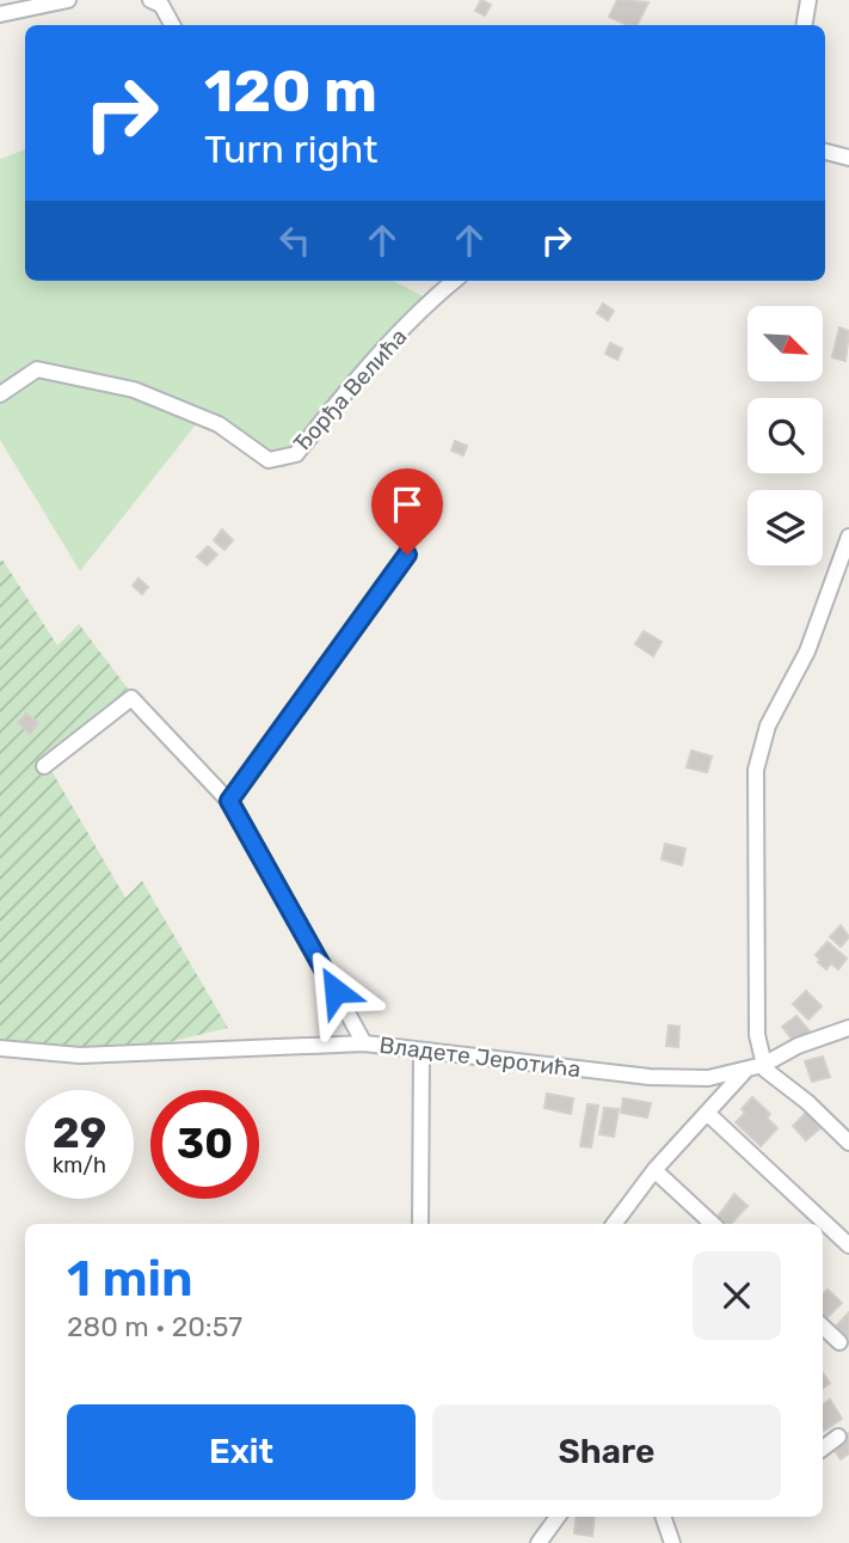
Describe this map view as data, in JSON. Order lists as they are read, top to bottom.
{
  "streets": {
    "street": ["Ђорђа Велића", "Владете Јеротића"]
  },
  "north": "bottom right",
  "page": {
    "turn": ["120 m", "Turn right"],
    "speed": "29 km/h",
    "limit": "30",
    "heading": ["1 min", "280 m · 20:57"],
    "buttons": ["Exit", "Share"]
  }
}
